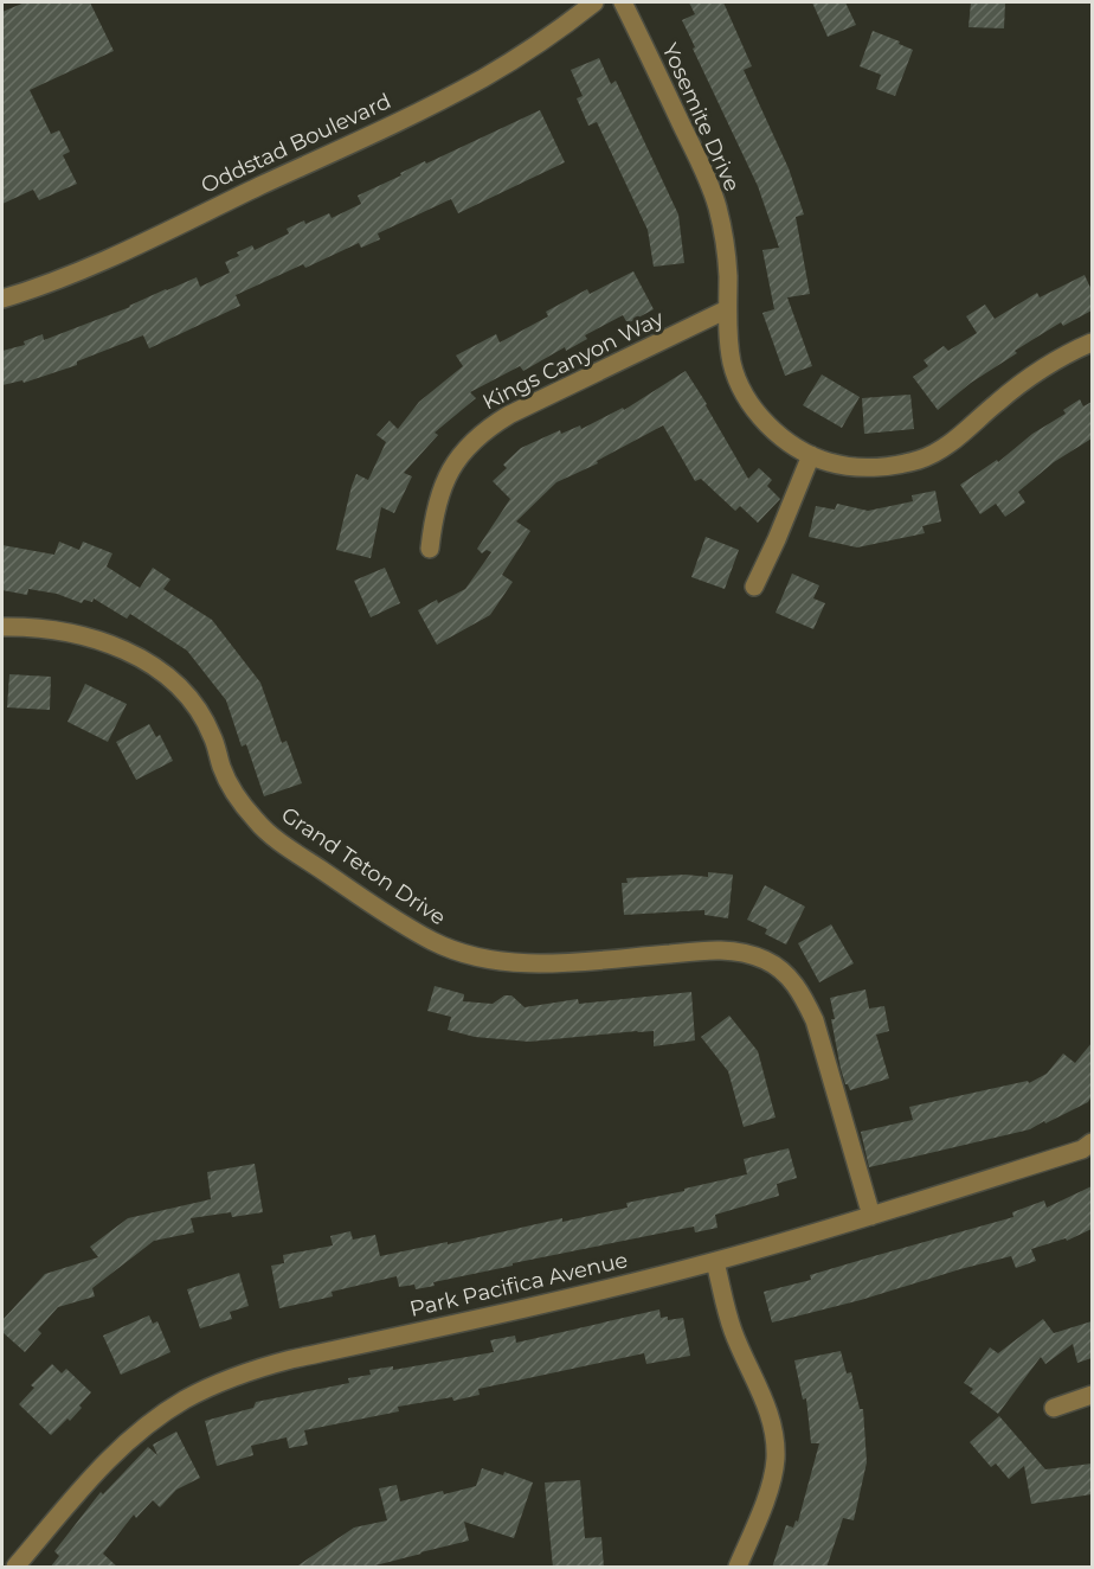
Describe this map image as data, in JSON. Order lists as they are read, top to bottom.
{
  "streets": {
    "street": [
      "Yosemite Drive",
      "Oddstad Boulevard",
      "Kings Canyon Way",
      "Grand Teton Drive",
      "Park Pacifica Avenue"
    ]
  },
  "crossings": [
    ["Yosemite Drive", "Kings Canyon Way"],
    ["Grand Teton Drive", "Park Pacifica Avenue"]
  ]
}
